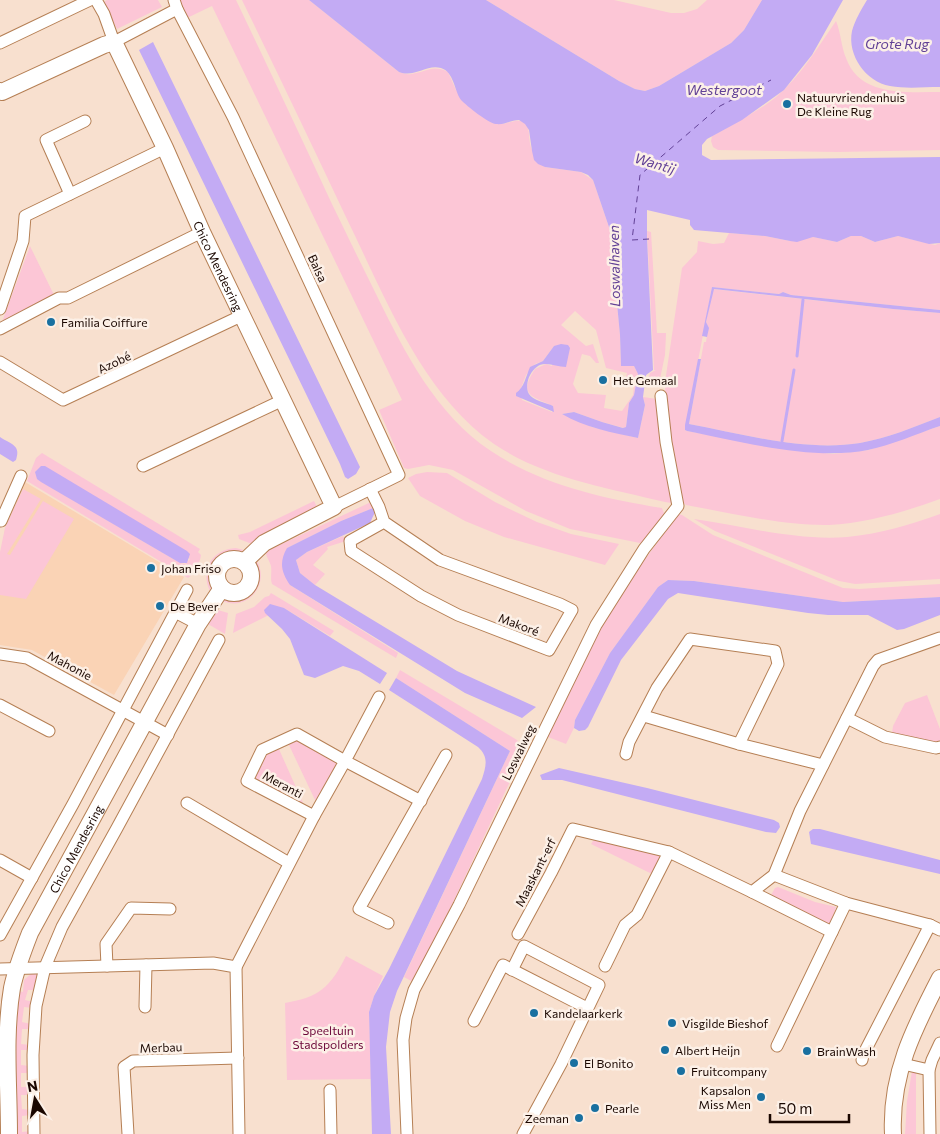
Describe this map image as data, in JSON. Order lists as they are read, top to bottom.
{
  "streets": {
    "street": [
      "Chico Mendesring",
      "Balsa",
      "Azobé",
      "Makoré",
      "Mahonie",
      "Loswalweg",
      "Meranti",
      "Maaskant-erf",
      "Merbau"
    ]
  },
  "crossings": [
    ["Chico Mendesring", "Balsa"],
    ["Chico Mendesring", "Azobé"],
    ["Chico Mendesring", "Mahonie"]
  ],
  "water": [
    "Grote Rug",
    "Westergoot",
    "Wantij",
    "Loswalhaven"
  ],
  "parks": ["Speeltuin Stadspolders"],
  "places": [
    "Natuurvriendenhuis De Kleine Rug",
    "Familia Coiffure",
    "Het Gemaal",
    "Johan Friso",
    "De Bever",
    "Kandelaarkerk",
    "Visgilde Bieshof",
    "Albert Heijn",
    "BrainWash",
    "El Bonito",
    "Fruitcompany",
    "Kapsalon Miss Men",
    "Pearle",
    "Zeeman"
  ],
  "scale_bar": "50 m",
  "north": "top"
}
